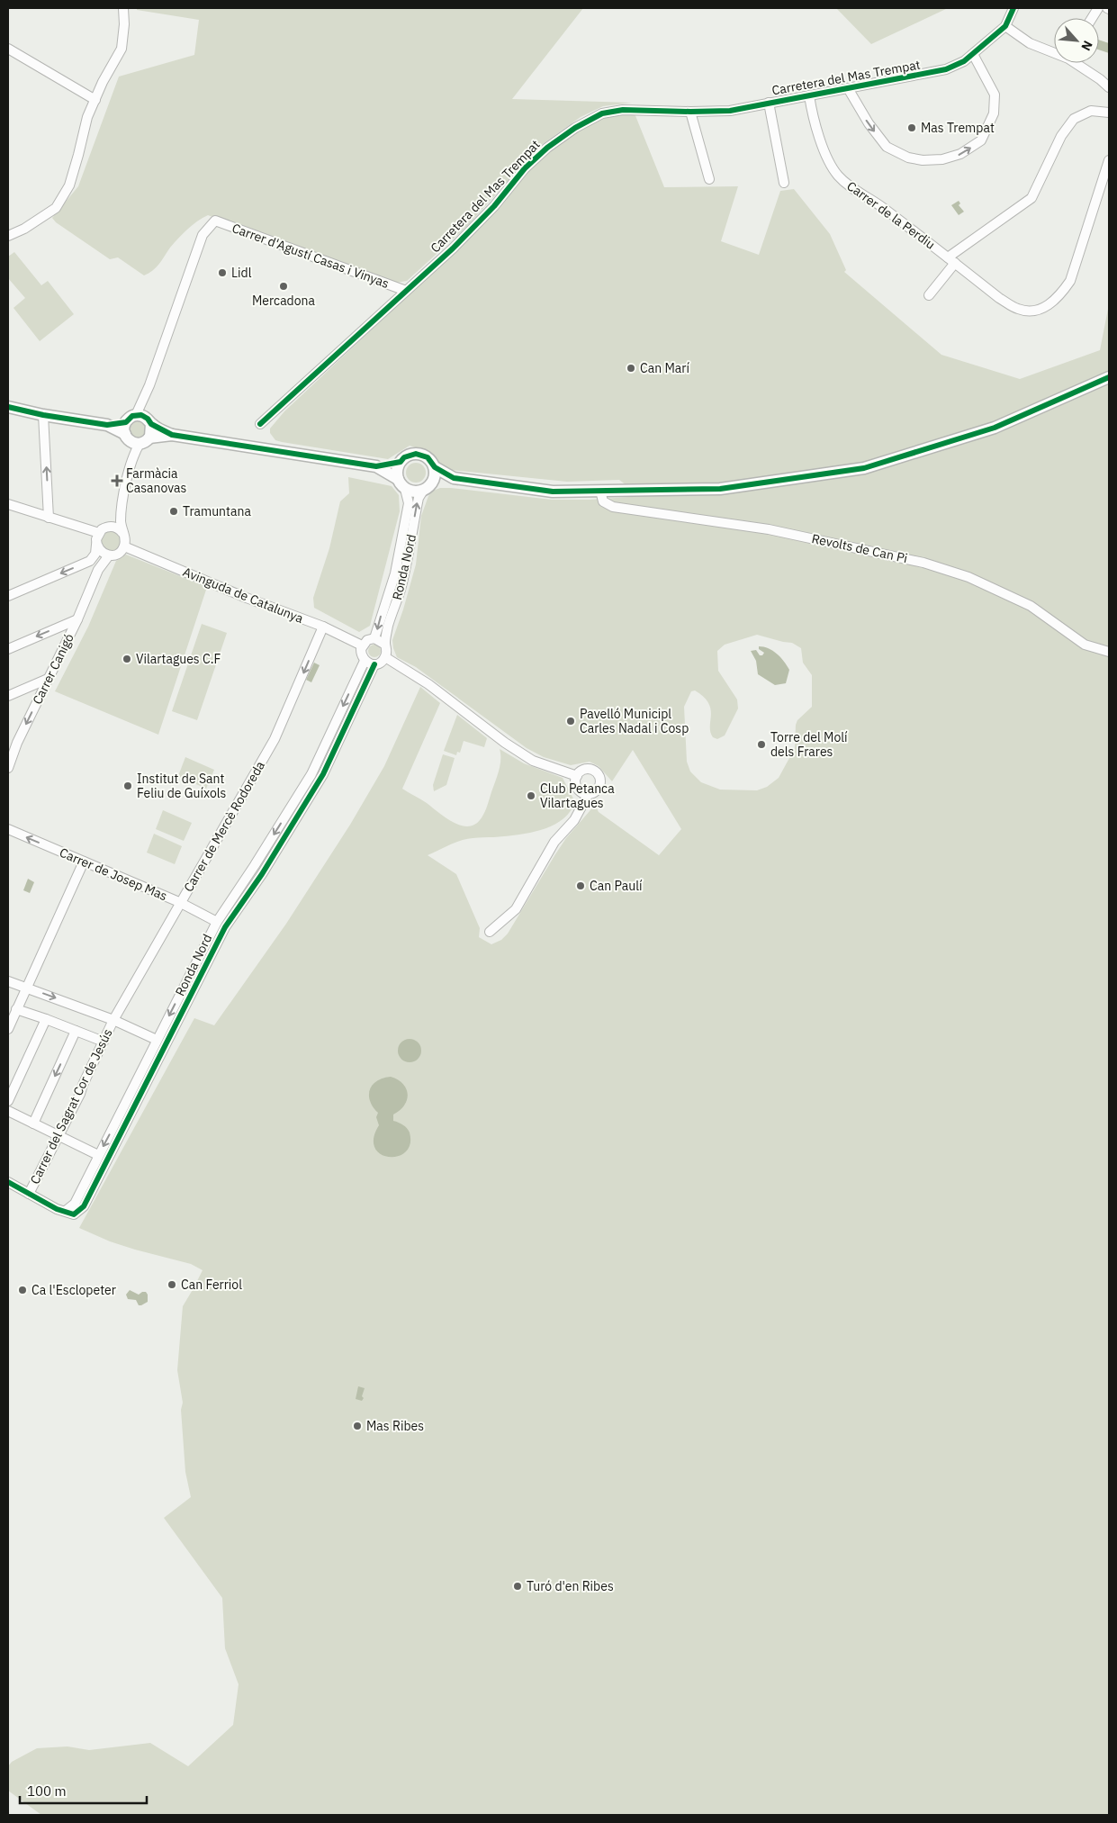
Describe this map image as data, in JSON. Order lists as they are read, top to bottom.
{
  "streets": {
    "street": [
      "Carretera del Mas Trempat",
      "Carrer de la Perdiu",
      "Carrer d'Agustí Casas i Vinyas",
      "Revolts de Can Pi",
      "Ronda Nord",
      "Avinguda de Catalunya",
      "Carrer Canigó",
      "Carrer de Mercè Rodoreda",
      "Carrer de Josep Mas",
      "Carrer del Sagrat Cor de Jesús"
    ]
  },
  "crossings": [
    ["Carretera del Mas Trempat", "Carrer de la Perdiu"],
    ["Carretera del Mas Trempat", "Carrer d'Agustí Casas i Vinyas"],
    ["Ronda Nord", "Avinguda de Catalunya"],
    ["Ronda Nord", "Carrer de Josep Mas"],
    ["Avinguda de Catalunya", "Carrer Canigó"],
    ["Avinguda de Catalunya", "Carrer de Mercè Rodoreda"],
    ["Carrer de Mercè Rodoreda", "Carrer de Josep Mas"],
    ["Carrer de Mercè Rodoreda", "Carrer del Sagrat Cor de Jesús"]
  ],
  "one_way": ["Carrer de Mercè Rodoreda", "Carrer de Josep Mas"],
  "places": {
    "other": [
      "Mas Trempat",
      "Lidl",
      "Mercadona",
      "Can Marí",
      "Tramuntana",
      "Vilartagues C.F",
      "Pavelló Municipl Carles Nadal i Cosp",
      "Torre del Molí dels Frares",
      "Institut de Sant Feliu de Guíxols",
      "Club Petanca Vilartagues",
      "Can Paulí",
      "Can Ferriol",
      "Ca l'Esclopeter",
      "Mas Ribes",
      "Turó d'en Ribes"
    ],
    "health": ["Farmàcia Casanovas"]
  },
  "scale_bar": "100 m",
  "north": "bottom right"
}
